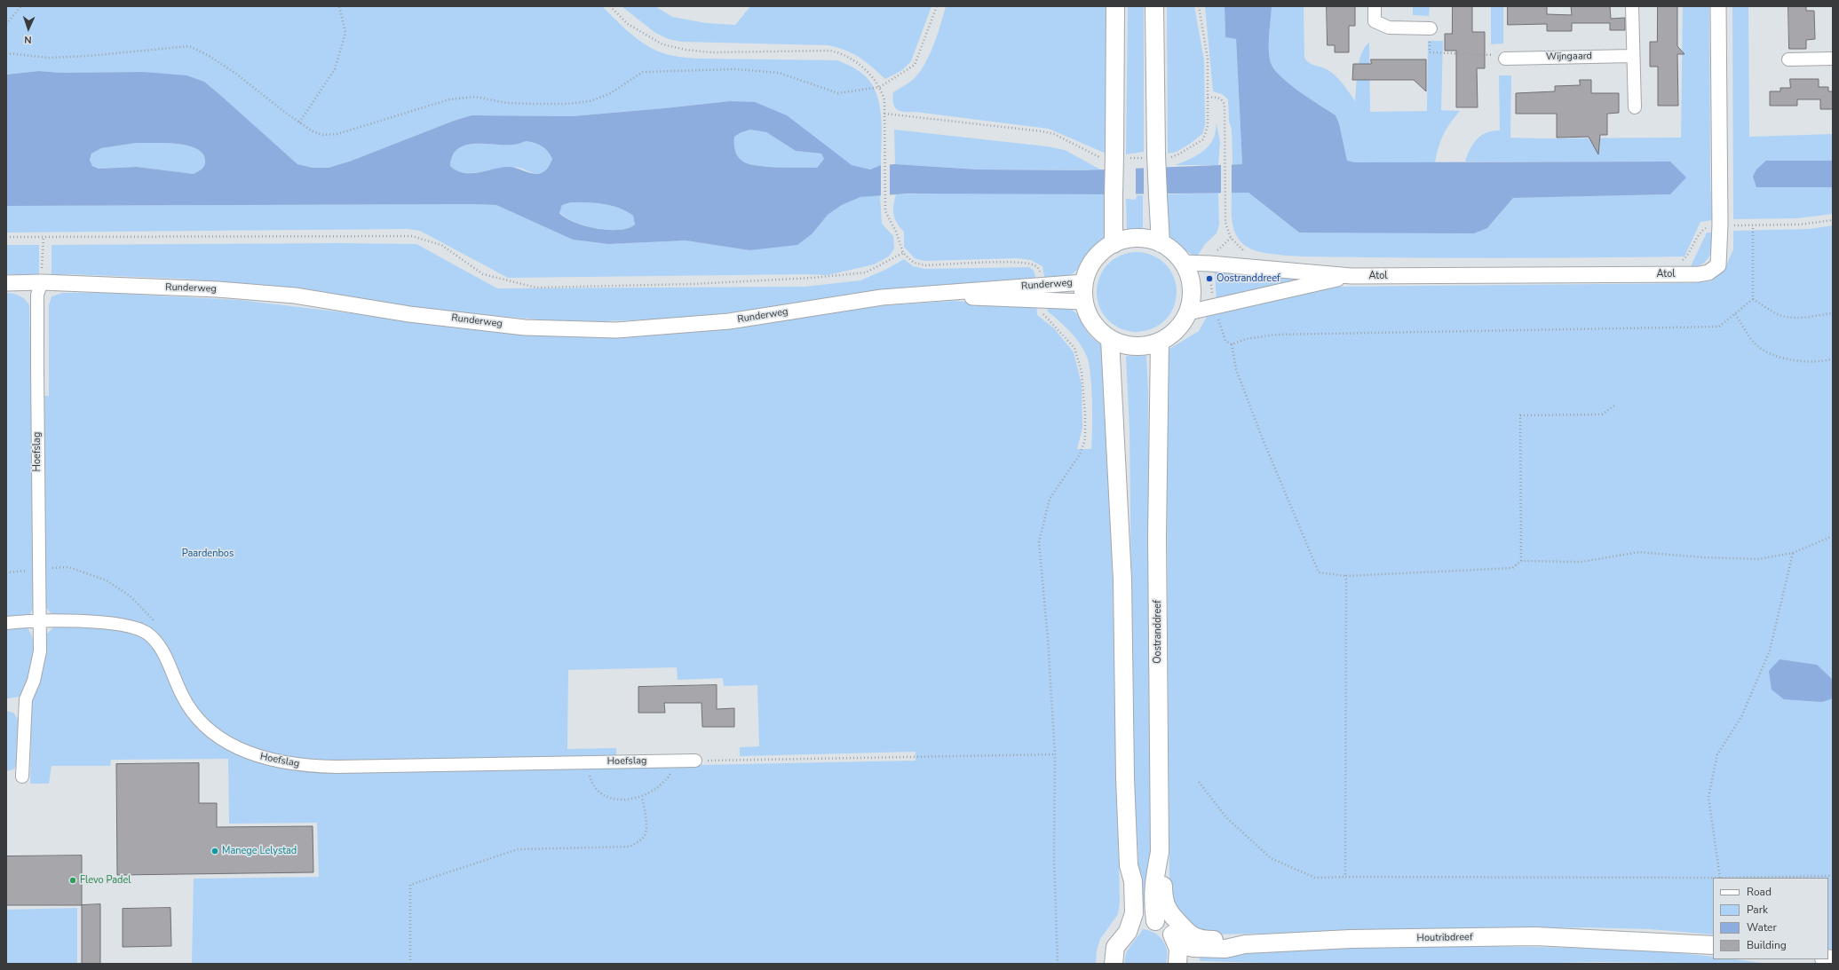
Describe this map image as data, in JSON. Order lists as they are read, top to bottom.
{
  "streets": {
    "main road": ["Oostranddreef", "Houtribdreef"],
    "street": [
      "Wijngaard",
      "Atol",
      "Runderweg",
      "Hoefslag"
    ]
  },
  "crossings": [
    ["Atol", "Runderweg"],
    ["Atol", "Oostranddreef"],
    ["Runderweg", "Hoefslag"],
    ["Runderweg", "Oostranddreef"]
  ],
  "parks": ["Paardenbos"],
  "places": ["Oostranddreef", "Manege Lelystad", "Flevo Padel"],
  "legend": [
    "Road",
    "Park",
    "Water",
    "Building"
  ],
  "north": "bottom"
}
